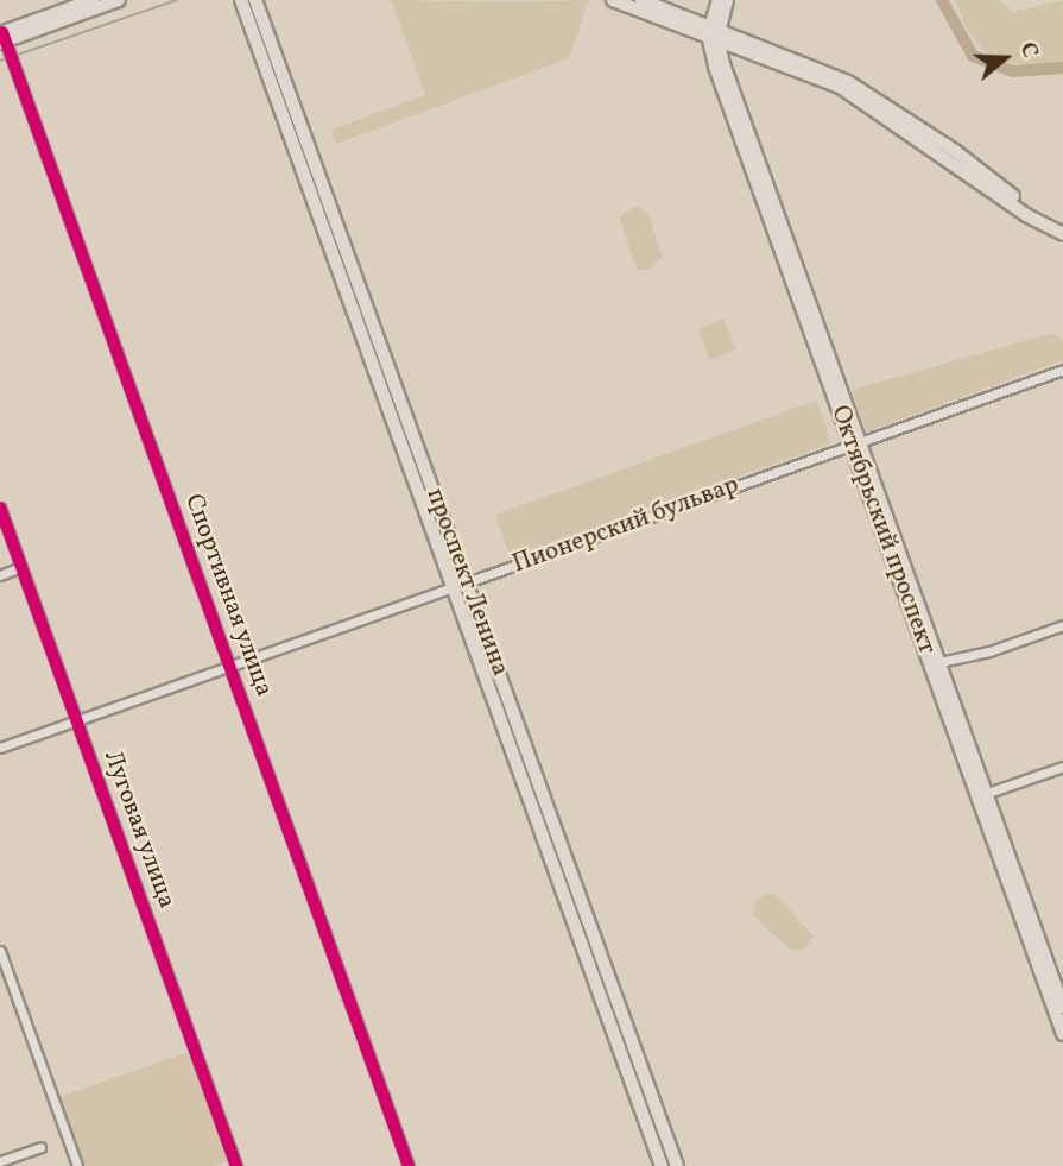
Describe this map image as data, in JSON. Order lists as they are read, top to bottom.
{
  "streets": {
    "main road": ["Пионерский бульвар", "Октябрьский проспект", "проспект Ленина"],
    "street": ["Спортивная улица", "Луговая улица"]
  },
  "crossings": [
    ["Пионерский бульвар", "Октябрьский проспект"],
    ["Пионерский бульвар", "проспект Ленина"],
    ["Пионерский бульвар", "Спортивная улица"],
    ["Пионерский бульвар", "Луговая улица"]
  ],
  "north": "right"
}
